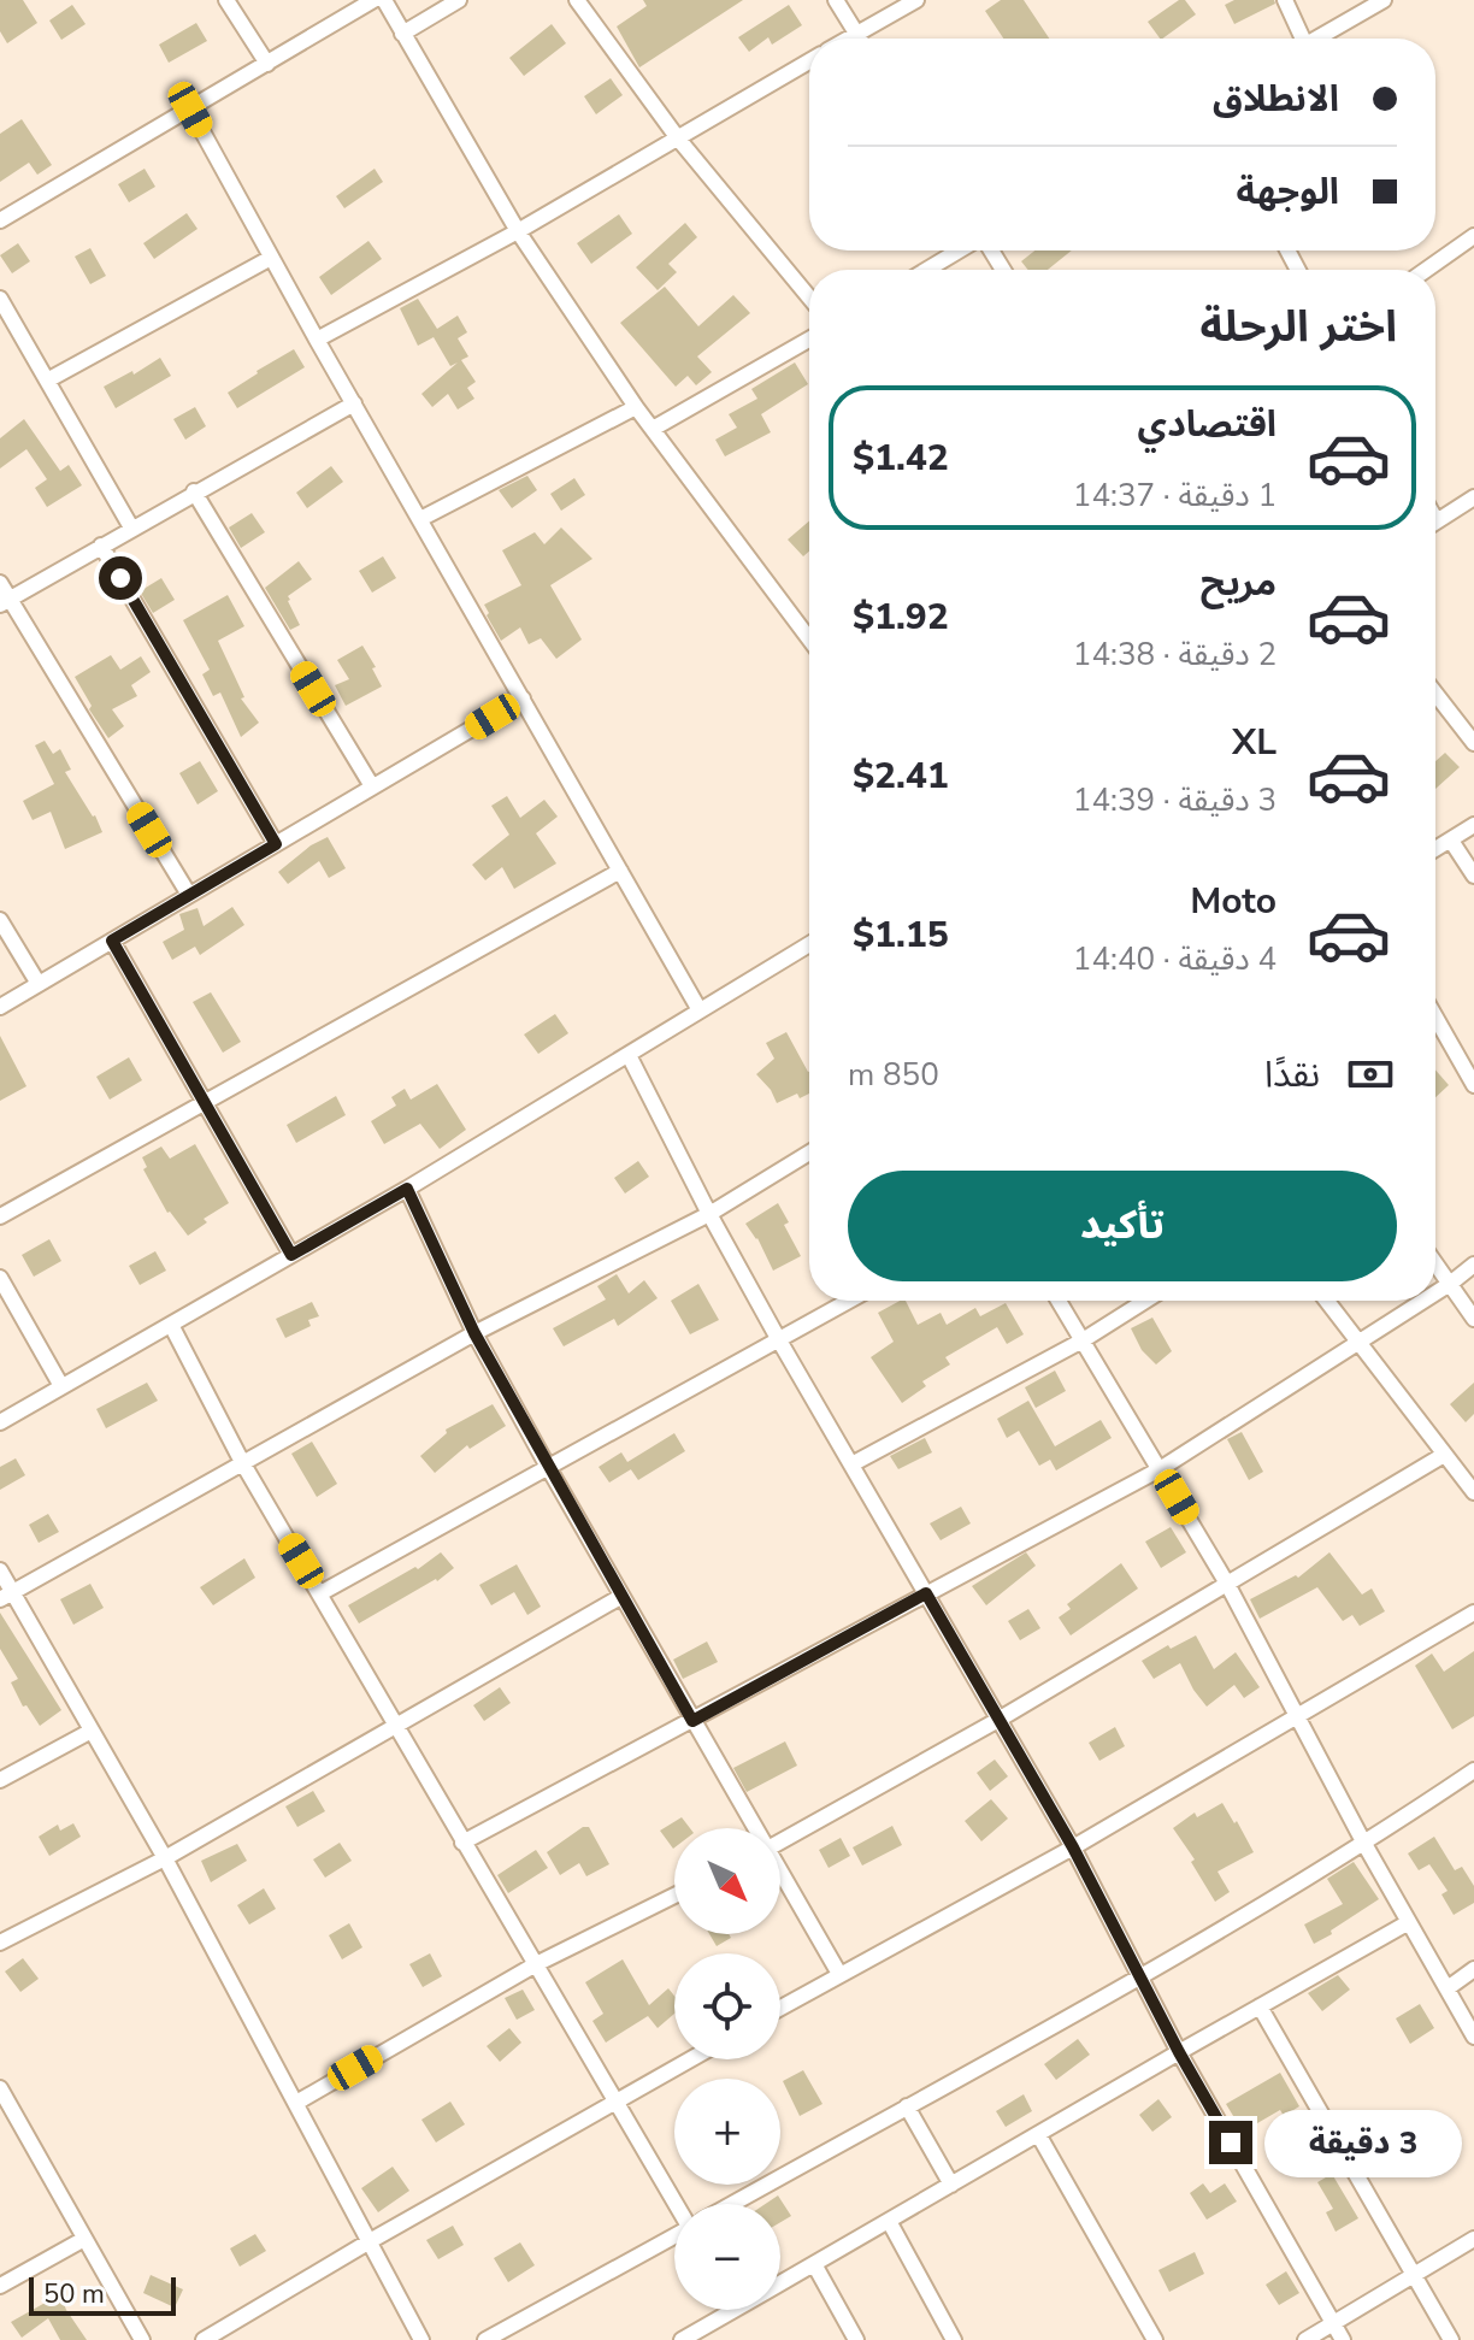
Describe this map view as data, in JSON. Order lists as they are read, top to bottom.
{
  "scale_bar": "50 m",
  "north": "bottom right",
  "page": {
    "banner": ["الانطلاق", "الوجهة"],
    "heading": "اختر الرحلة",
    "list": [
      {
        "name": "اقتصادي",
        "note": "1 دقيقة · 14:37",
        "value": "$1.42"
      },
      {
        "name": "مريح",
        "note": "2 دقيقة · 14:38",
        "value": "$1.92"
      },
      {
        "name": "XL",
        "note": "3 دقيقة · 14:39",
        "value": "$2.41"
      },
      {
        "name": "Moto",
        "note": "4 دقيقة · 14:40",
        "value": "$1.15"
      }
    ],
    "pay": ["نقدًا", "850 m"],
    "buttons": "تأكيد",
    "map_buttons": ["+", "−"],
    "bubble": "3 دقيقة",
    "scale": "50 m"
  }
}
